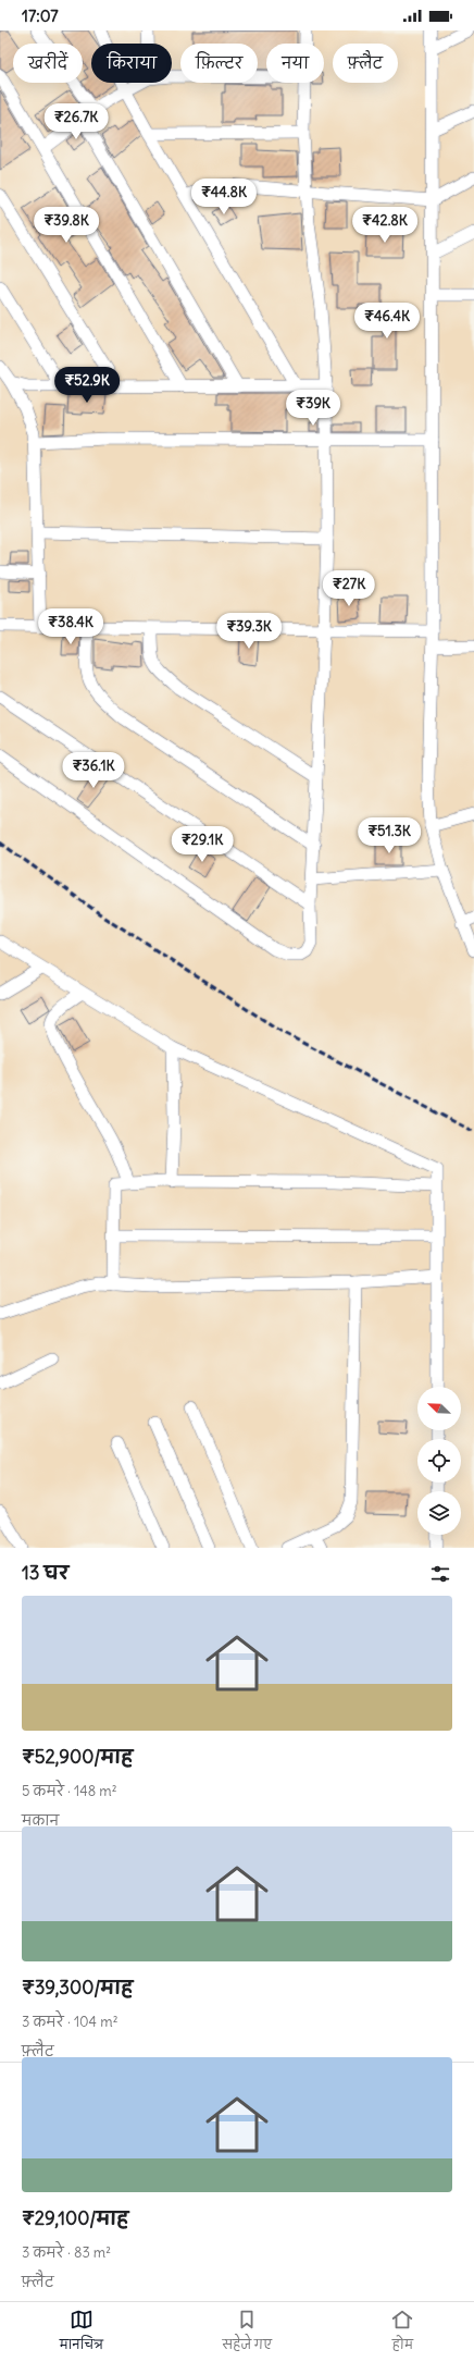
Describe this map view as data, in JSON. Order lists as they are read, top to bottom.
{
  "north": "top left",
  "page": {
    "status": "17:07",
    "chip": [
      "खरीदें",
      "किराया",
      "फ़िल्टर",
      "नया",
      "फ़्लैट"
    ],
    "price": [
      "₹26.7K",
      "₹44.8K",
      "₹39.8K",
      "₹42.8K",
      "₹46.4K",
      "₹52.9K",
      "₹39K",
      "₹27K",
      "₹38.4K",
      "₹39.3K",
      "₹36.1K",
      "₹51.3K",
      "₹29.1K"
    ],
    "heading": "13 घर",
    "list": [
      {
        "name": "₹52,900/माह",
        "note": "5 कमरे · 148 m² · मकान"
      },
      {
        "name": "₹39,300/माह",
        "note": "3 कमरे · 104 m² · फ़्लैट"
      },
      {
        "name": "₹29,100/माह",
        "note": "3 कमरे · 83 m² · फ़्लैट"
      }
    ],
    "tabs": ["मानचित्र", "सहेजे गए", "होम"]
  }
}
